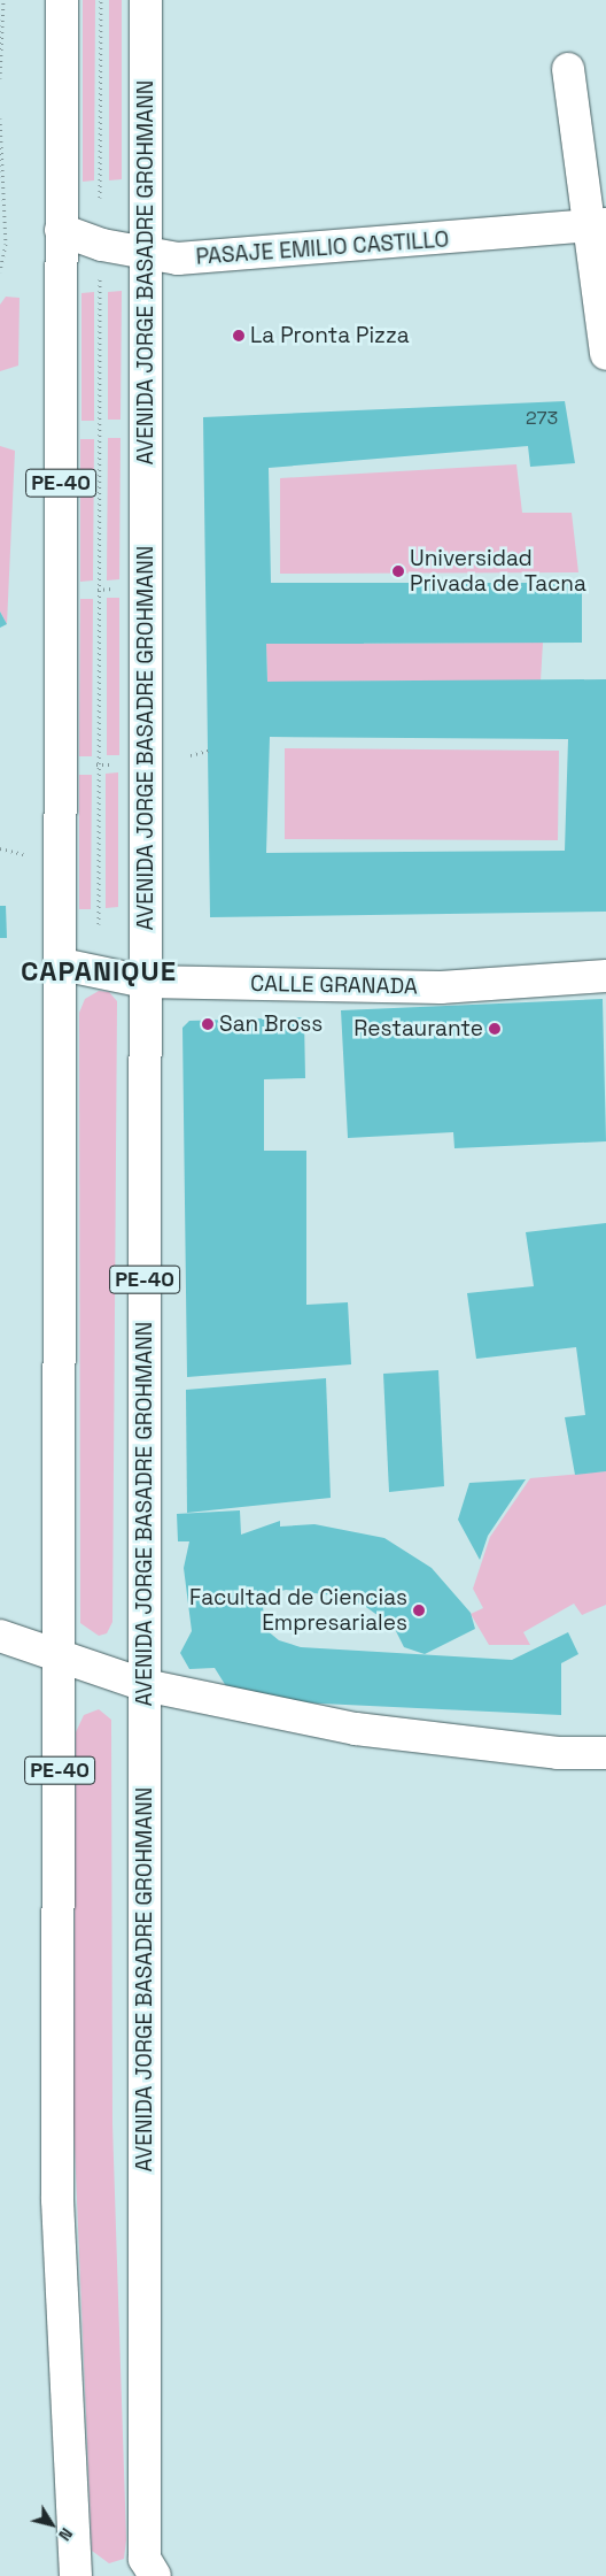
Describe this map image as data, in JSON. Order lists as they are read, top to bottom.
{
  "streets": {
    "main road": [
      "PASAJE EMILIO CASTILLO",
      "AVENIDA JORGE BASADRE GROHMANN",
      "PE-40",
      "CALLE GRANADA"
    ]
  },
  "crossings": [
    ["PASAJE EMILIO CASTILLO", "AVENIDA JORGE BASADRE GROHMANN"],
    ["PASAJE EMILIO CASTILLO", "PE-40"],
    ["AVENIDA JORGE BASADRE GROHMANN", "CALLE GRANADA"],
    ["PE-40", "CALLE GRANADA"]
  ],
  "districts": ["CAPANIQUE"],
  "places": [
    "La Pronta Pizza",
    "Universidad Privada de Tacna",
    "San Bross",
    "Restaurante",
    "Facultad de Ciencias Empresariales"
  ],
  "house_numbers": ["273"],
  "north": "bottom right"
}
